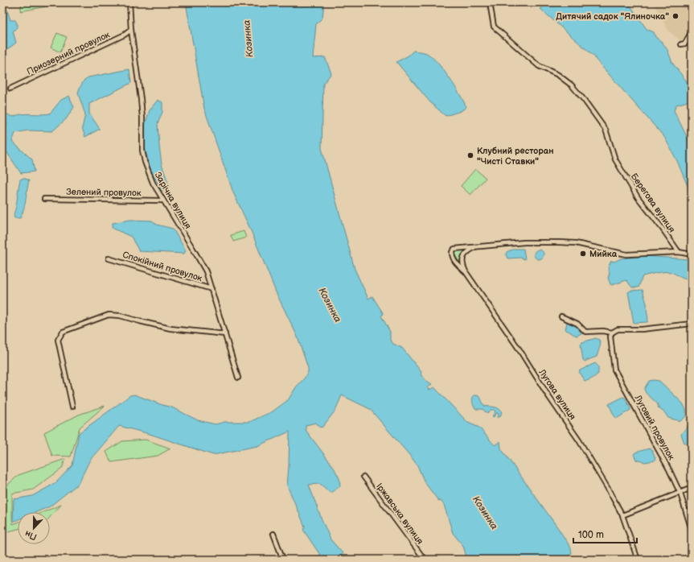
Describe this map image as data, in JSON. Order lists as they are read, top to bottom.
{
  "streets": {
    "street": [
      "Приозерний провулок",
      "Зелений провулок",
      "Зарічна вулиця",
      "Берегова вулиця",
      "Спокійний провулок",
      "Лугова вулиця",
      "Луговий провулок",
      "Іржавська вулиця"
    ]
  },
  "crossings": [
    ["Приозерний провулок", "Зарічна вулиця"],
    ["Зелений провулок", "Зарічна вулиця"],
    ["Зарічна вулиця", "Спокійний провулок"]
  ],
  "water": ["Козинка"],
  "places": ["Дитячий садок \"Ялиночка\"", "Клубний ресторан \"Чисті Ставки\"", "Мийка"],
  "scale_bar": "100 m",
  "north": "bottom"
}
